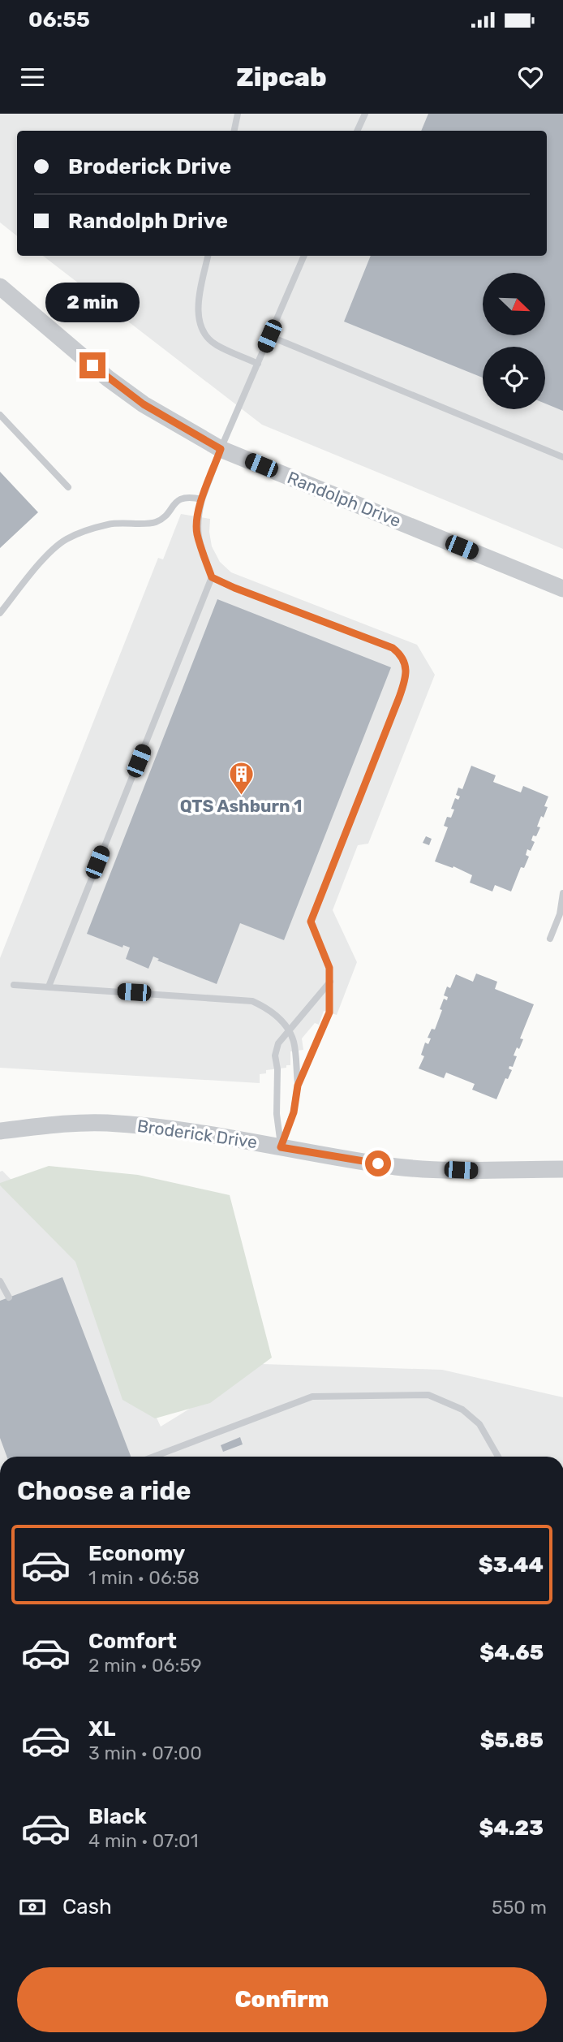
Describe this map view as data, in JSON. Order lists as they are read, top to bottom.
{
  "streets": {
    "street": ["Randolph Drive", "Broderick Drive"]
  },
  "places": {
    "building": ["QTS Ashburn 1"]
  },
  "north": "bottom right",
  "page": {
    "status": "06:55",
    "header": "Zipcab",
    "banner": ["Broderick Drive", "Randolph Drive"],
    "bubble": "2 min",
    "heading": "Choose a ride",
    "list": [
      {
        "name": "Economy",
        "note": "1 min · 06:58",
        "value": "$3.44"
      },
      {
        "name": "Comfort",
        "note": "2 min · 06:59",
        "value": "$4.65"
      },
      {
        "name": "XL",
        "note": "3 min · 07:00",
        "value": "$5.85"
      },
      {
        "name": "Black",
        "note": "4 min · 07:01",
        "value": "$4.23"
      }
    ],
    "pay": ["Cash", "550 m"],
    "buttons": "Confirm"
  }
}
